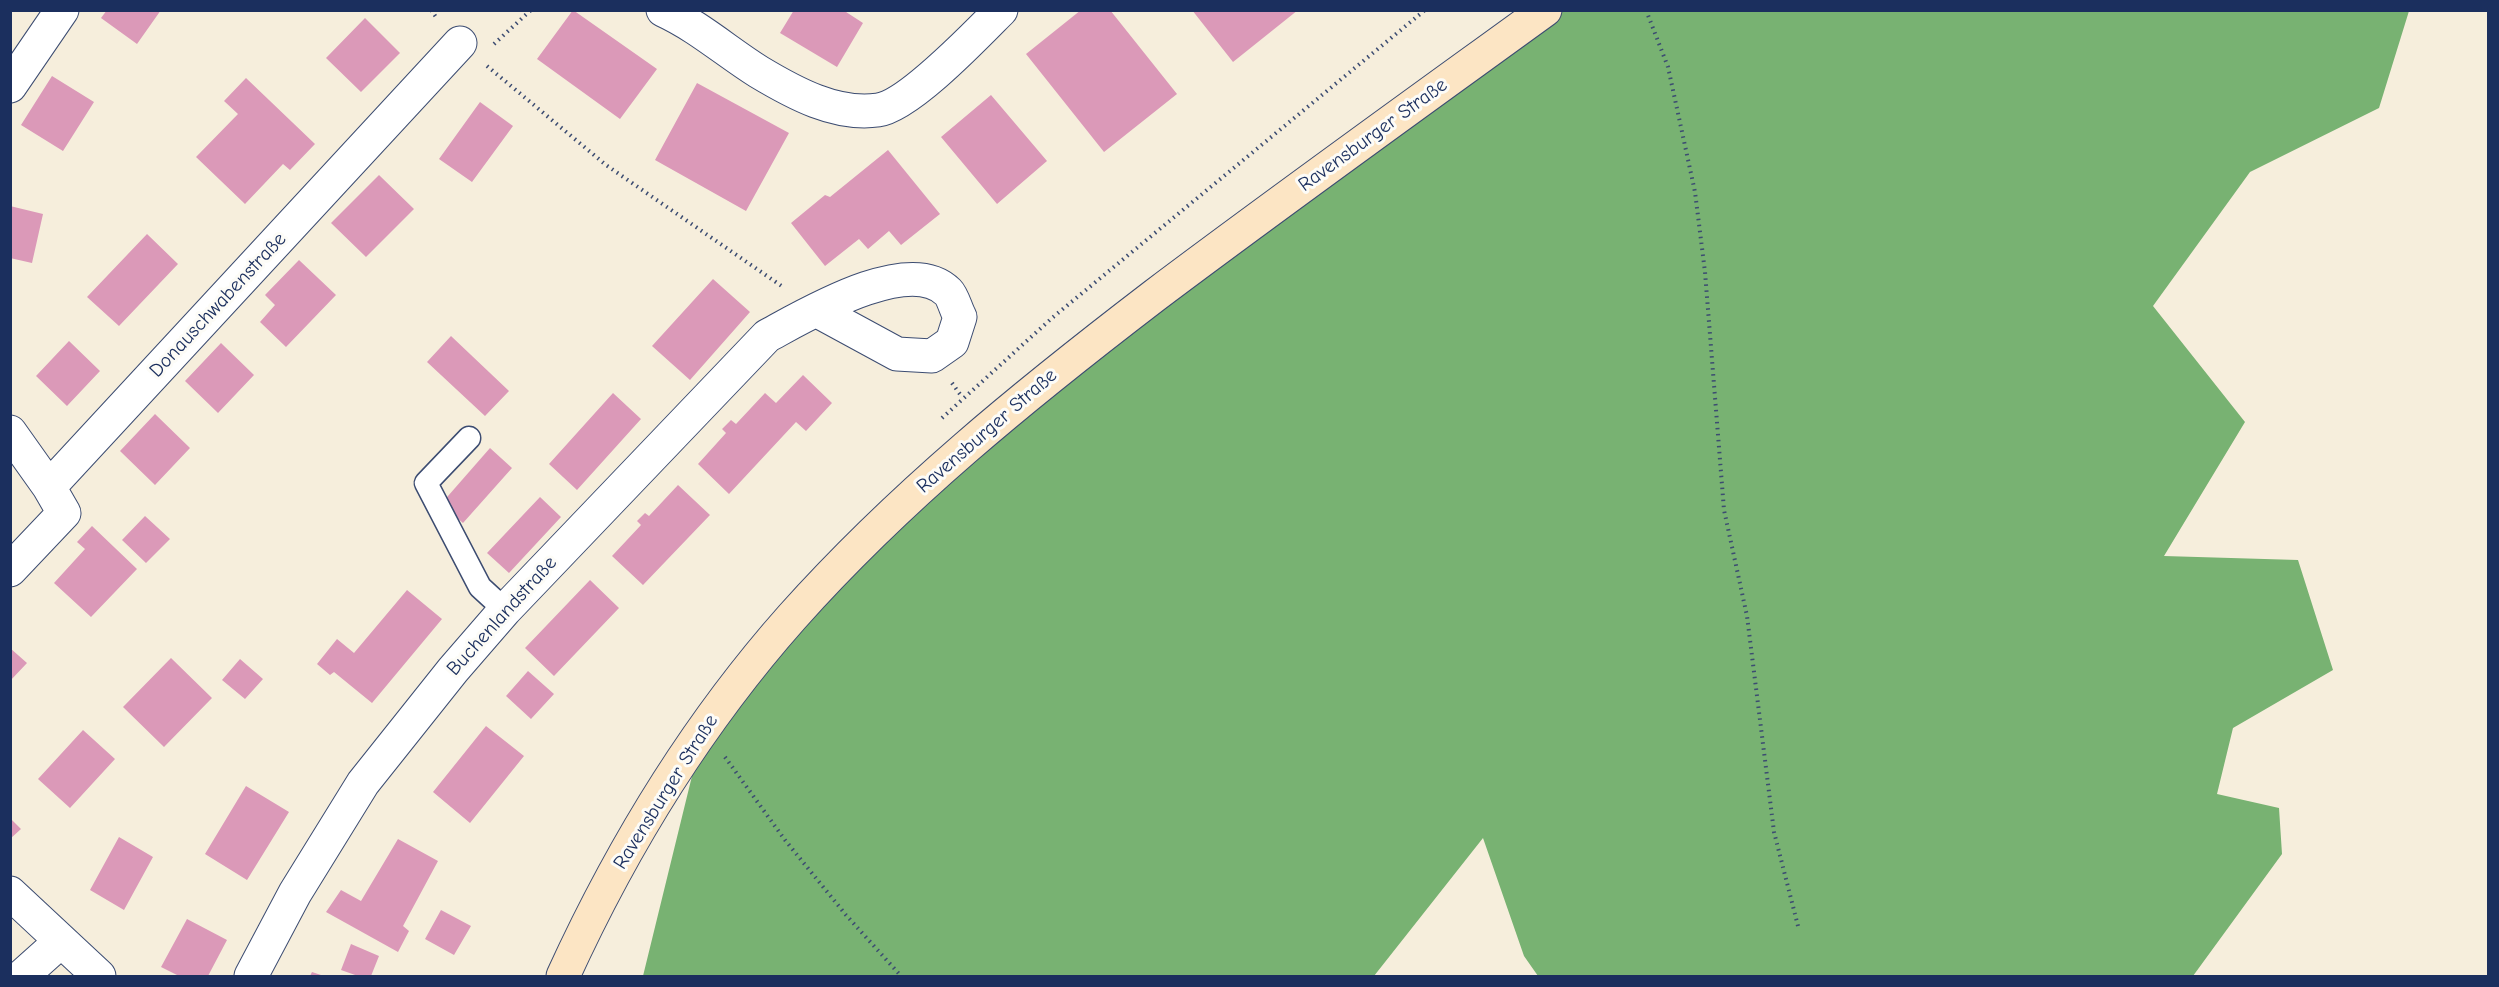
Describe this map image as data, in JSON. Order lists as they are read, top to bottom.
{
  "streets": {
    "main road": ["Ravensburger Straße"],
    "street": ["Donauschwabenstraße", "Buchenlandstraße"]
  }
}
